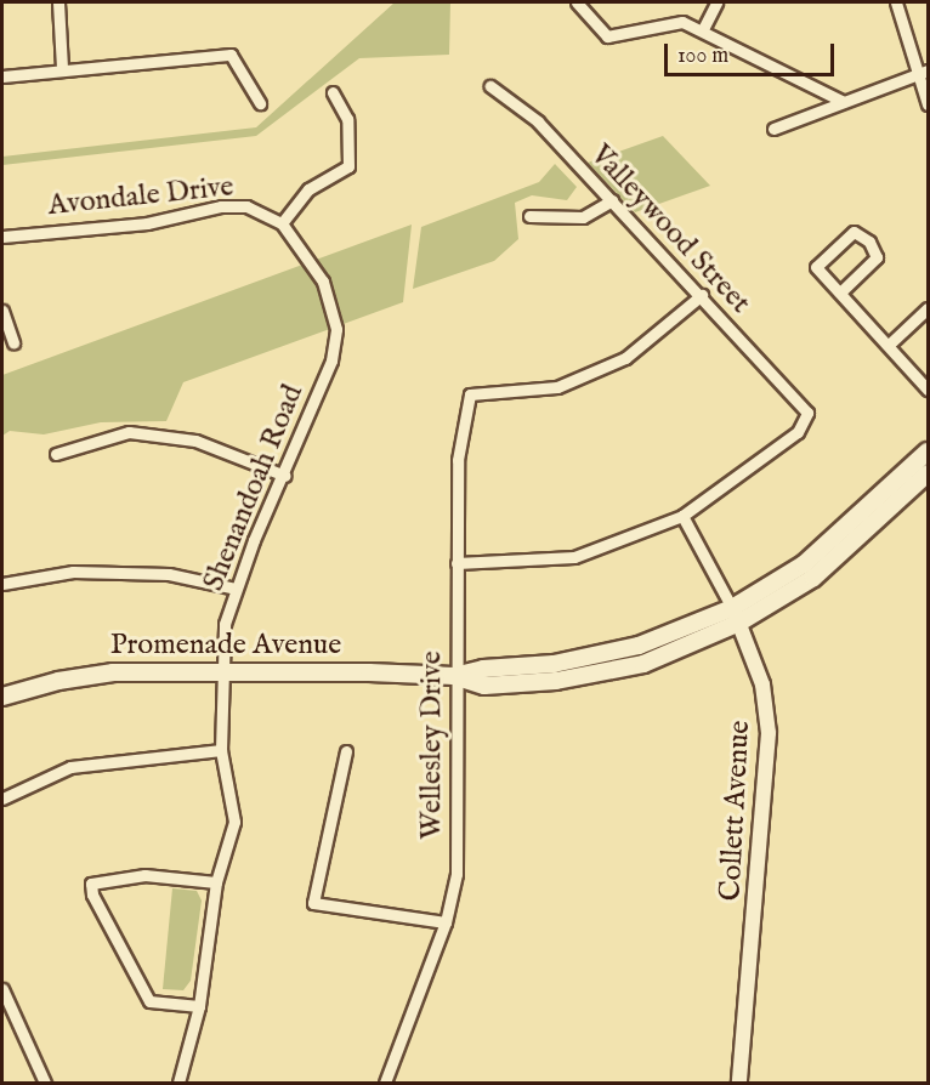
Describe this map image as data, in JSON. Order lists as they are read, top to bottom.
{
  "streets": {
    "main road": ["Promenade Avenue"],
    "street": [
      "Avondale Drive",
      "Valleywood Street",
      "Shenandoah Road",
      "Wellesley Drive",
      "Collett Avenue"
    ]
  },
  "crossings": [
    ["Avondale Drive", "Shenandoah Road"],
    ["Valleywood Street", "Wellesley Drive"],
    ["Valleywood Street", "Collett Avenue"],
    ["Shenandoah Road", "Promenade Avenue"],
    ["Promenade Avenue", "Wellesley Drive"],
    ["Promenade Avenue", "Collett Avenue"]
  ],
  "scale_bar": "100 m"
}
